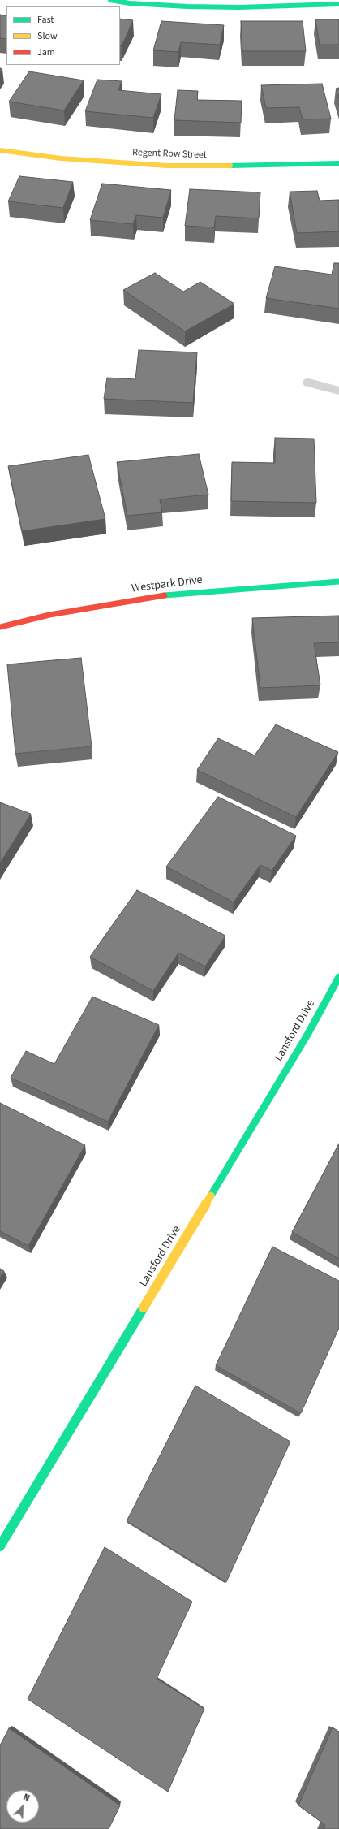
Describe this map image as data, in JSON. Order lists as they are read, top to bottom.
{
  "streets": {
    "street": ["Regent Row Street", "Westpark Drive", "Lansford Drive"]
  },
  "legend": ["Fast", "Slow", "Jam"],
  "north": "top right"
}
